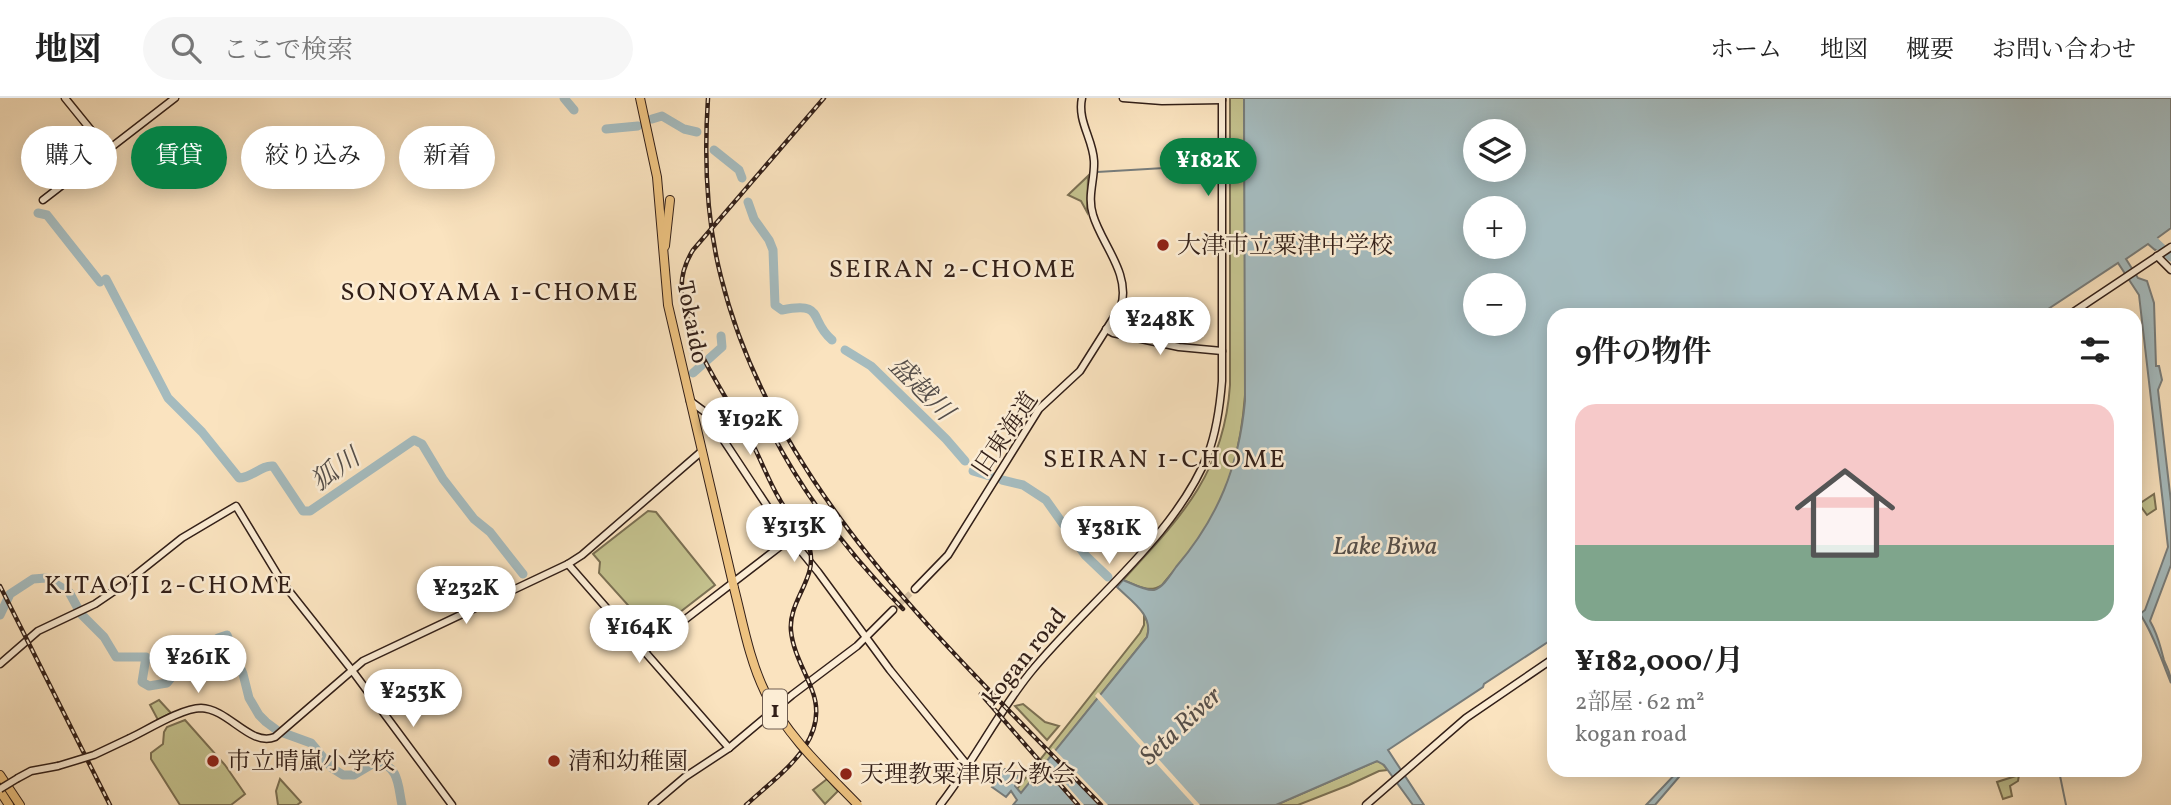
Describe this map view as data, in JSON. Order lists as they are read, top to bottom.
{
  "streets": {
    "highway": ["Tokaido", "1"],
    "street": ["旧東海道", "kogan road"]
  },
  "districts": [
    "SEIRAN 2-CHOME",
    "SONOYAMA 1-CHOME",
    "SEIRAN 1-CHOME",
    "KITAOJI 2-CHOME"
  ],
  "water": [
    "盛越川",
    "狐川",
    "Lake Biwa",
    "Seta River"
  ],
  "places": [
    "大津市立粟津中学校",
    "市立晴嵐小学校",
    "清和幼稚園",
    "天理教粟津原分教会"
  ],
  "page": {
    "header": "地図",
    "search": "ここで検索",
    "nav": [
      "ホーム",
      "地図",
      "概要",
      "お問い合わせ"
    ],
    "map_buttons": ["+", "−"],
    "chip": [
      "購入",
      "賃貸",
      "絞り込み",
      "新着"
    ],
    "price": [
      "¥182K",
      "¥248K",
      "¥192K",
      "¥313K",
      "¥381K",
      "¥232K",
      "¥164K",
      "¥261K",
      "¥253K"
    ],
    "heading": "9件の物件",
    "list": [
      {
        "name": "¥182,000/月",
        "note": "2部屋 · 62 m² · kogan road"
      }
    ]
  }
}
